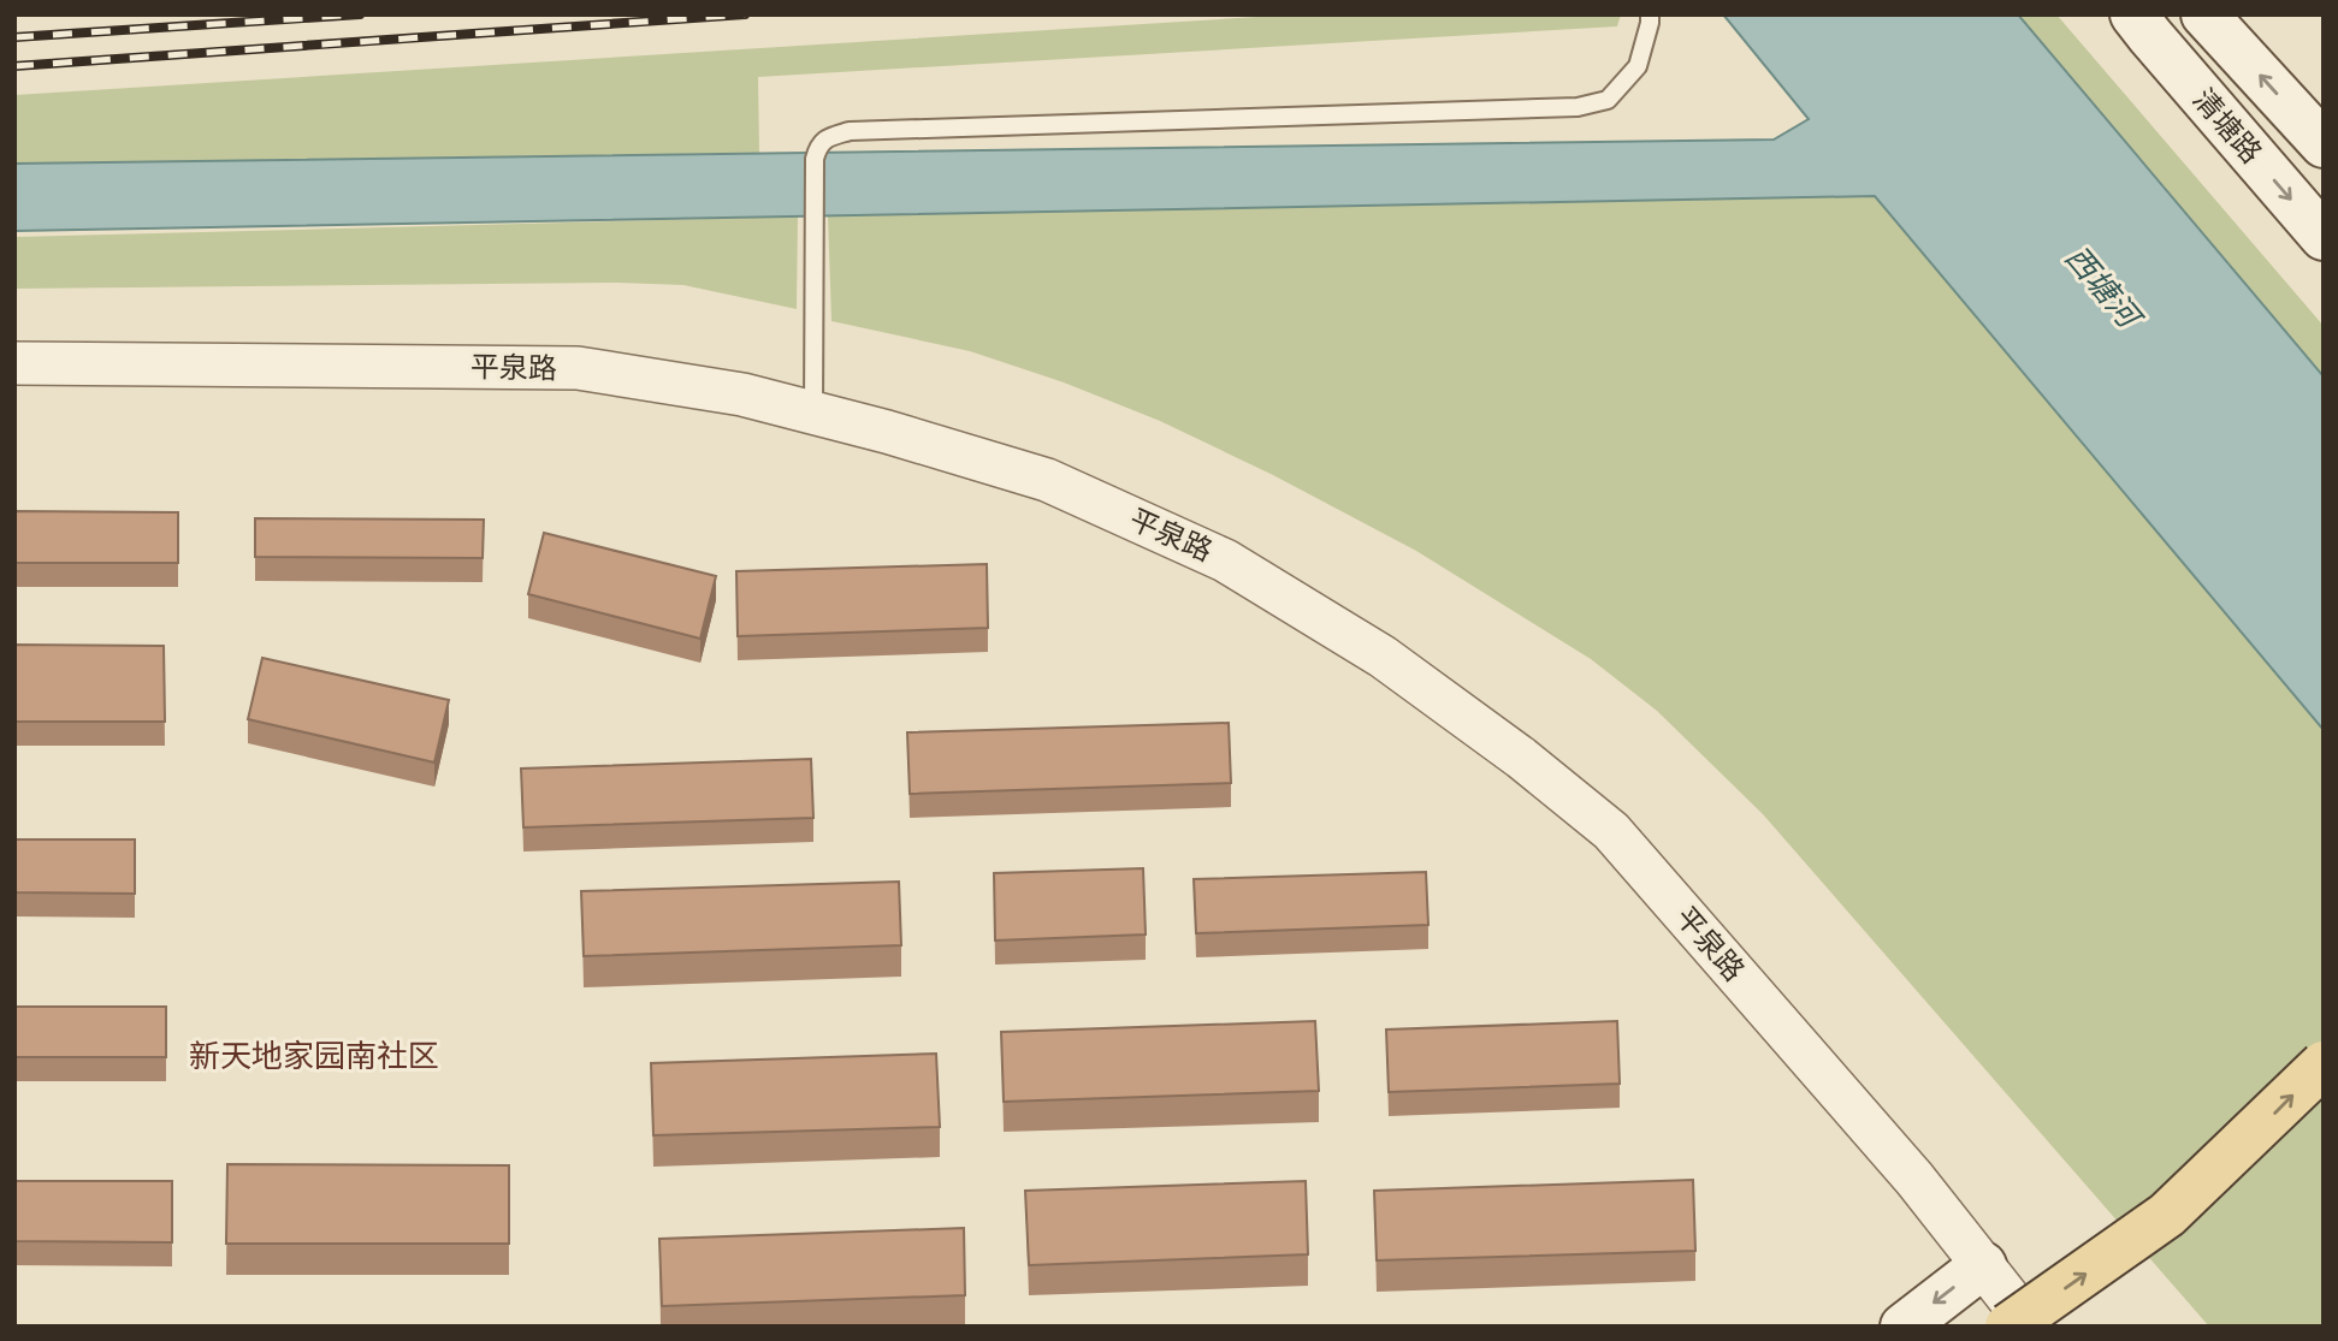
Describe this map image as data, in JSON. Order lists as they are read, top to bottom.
{
  "streets": {
    "main road": ["清塘路"],
    "street": ["平泉路"]
  },
  "districts": ["新天地家园南社区"],
  "water": ["西塘河"]
}
